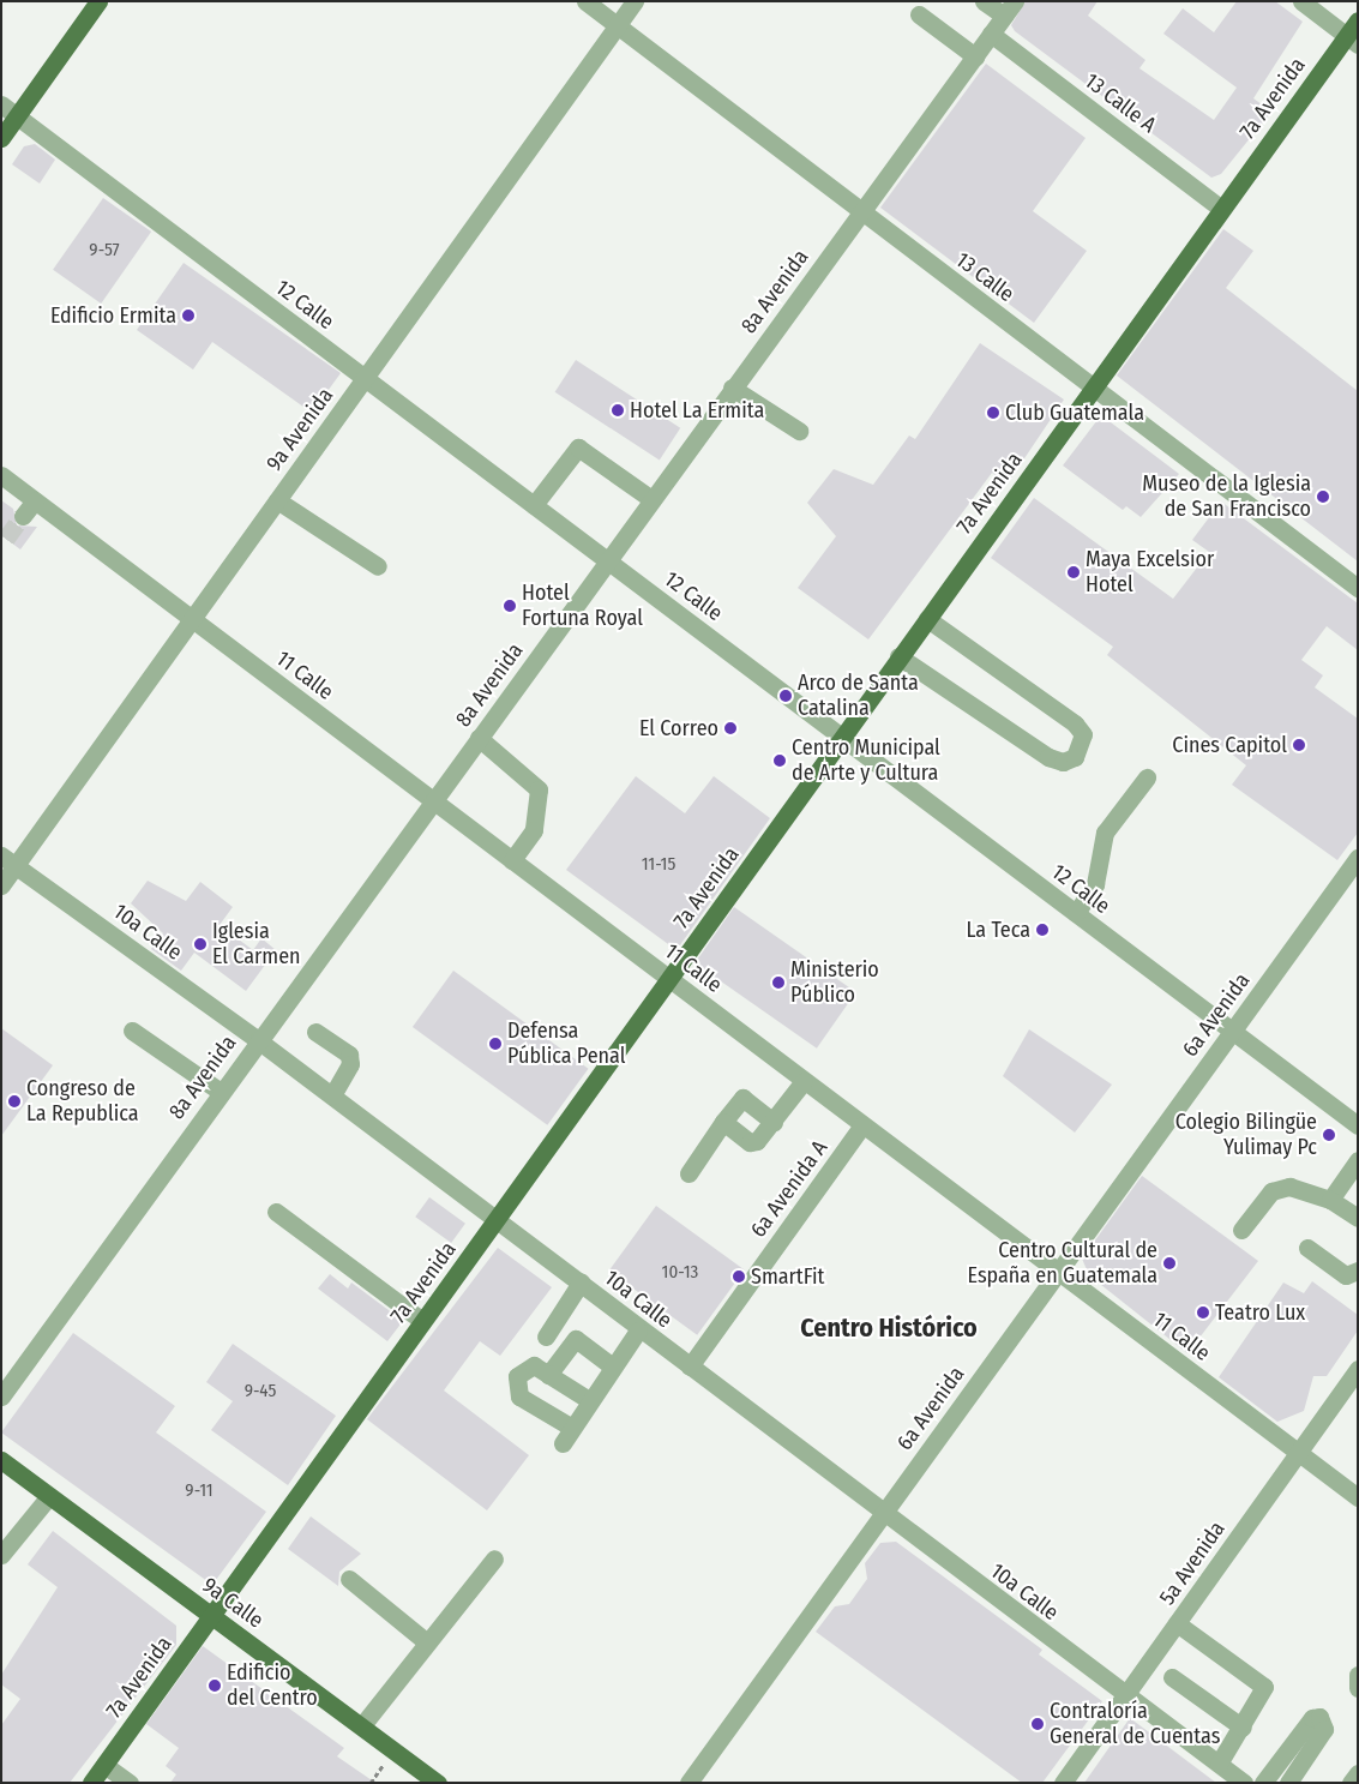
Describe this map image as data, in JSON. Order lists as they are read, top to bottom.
{
  "streets": {
    "main road": ["7a Avenida", "9a Calle"],
    "street": [
      "13 Calle A",
      "13 Calle",
      "8a Avenida",
      "12 Calle",
      "9a Avenida",
      "11 Calle",
      "10a Calle",
      "6a Avenida",
      "6a Avenida A",
      "5a Avenida"
    ]
  },
  "crossings": [
    ["7a Avenida", "13 Calle A"],
    ["7a Avenida", "13 Calle"],
    ["7a Avenida", "12 Calle"],
    ["7a Avenida", "11 Calle"],
    ["7a Avenida", "10a Calle"],
    ["7a Avenida", "9a Calle"],
    ["13 Calle A", "8a Avenida"],
    ["13 Calle", "8a Avenida"],
    ["13 Calle", "9a Avenida"],
    ["8a Avenida", "12 Calle"],
    ["8a Avenida", "11 Calle"],
    ["8a Avenida", "10a Calle"],
    ["12 Calle", "9a Avenida"],
    ["12 Calle", "6a Avenida"],
    ["9a Avenida", "11 Calle"],
    ["9a Avenida", "10a Calle"],
    ["11 Calle", "6a Avenida"],
    ["11 Calle", "6a Avenida A"],
    ["11 Calle", "5a Avenida"],
    ["10a Calle", "6a Avenida"],
    ["10a Calle", "6a Avenida A"],
    ["10a Calle", "5a Avenida"]
  ],
  "districts": ["Centro Histórico"],
  "places": [
    "Edificio Ermita",
    "Hotel La Ermita",
    "Club Guatemala",
    "Museo de la Iglesia de San Francisco",
    "Maya Excelsior Hotel",
    "Hotel Fortuna Royal",
    "Arco de Santa Catalina",
    "El Correo",
    "Cines Capitol",
    "Centro Municipal de Arte y Cultura",
    "La Teca",
    "Iglesia El Carmen",
    "Ministerio Público",
    "Defensa Pública Penal",
    "Congreso de La Republica",
    "Colegio Bilingüe Yulimay Pc",
    "Centro Cultural de España en Guatemala",
    "SmartFit",
    "Teatro Lux",
    "Edificio del Centro",
    "Contraloría General de Cuentas"
  ],
  "house_numbers": [
    "9-57",
    "11-15",
    "10-13",
    "9-45",
    "9-11"
  ]
}
